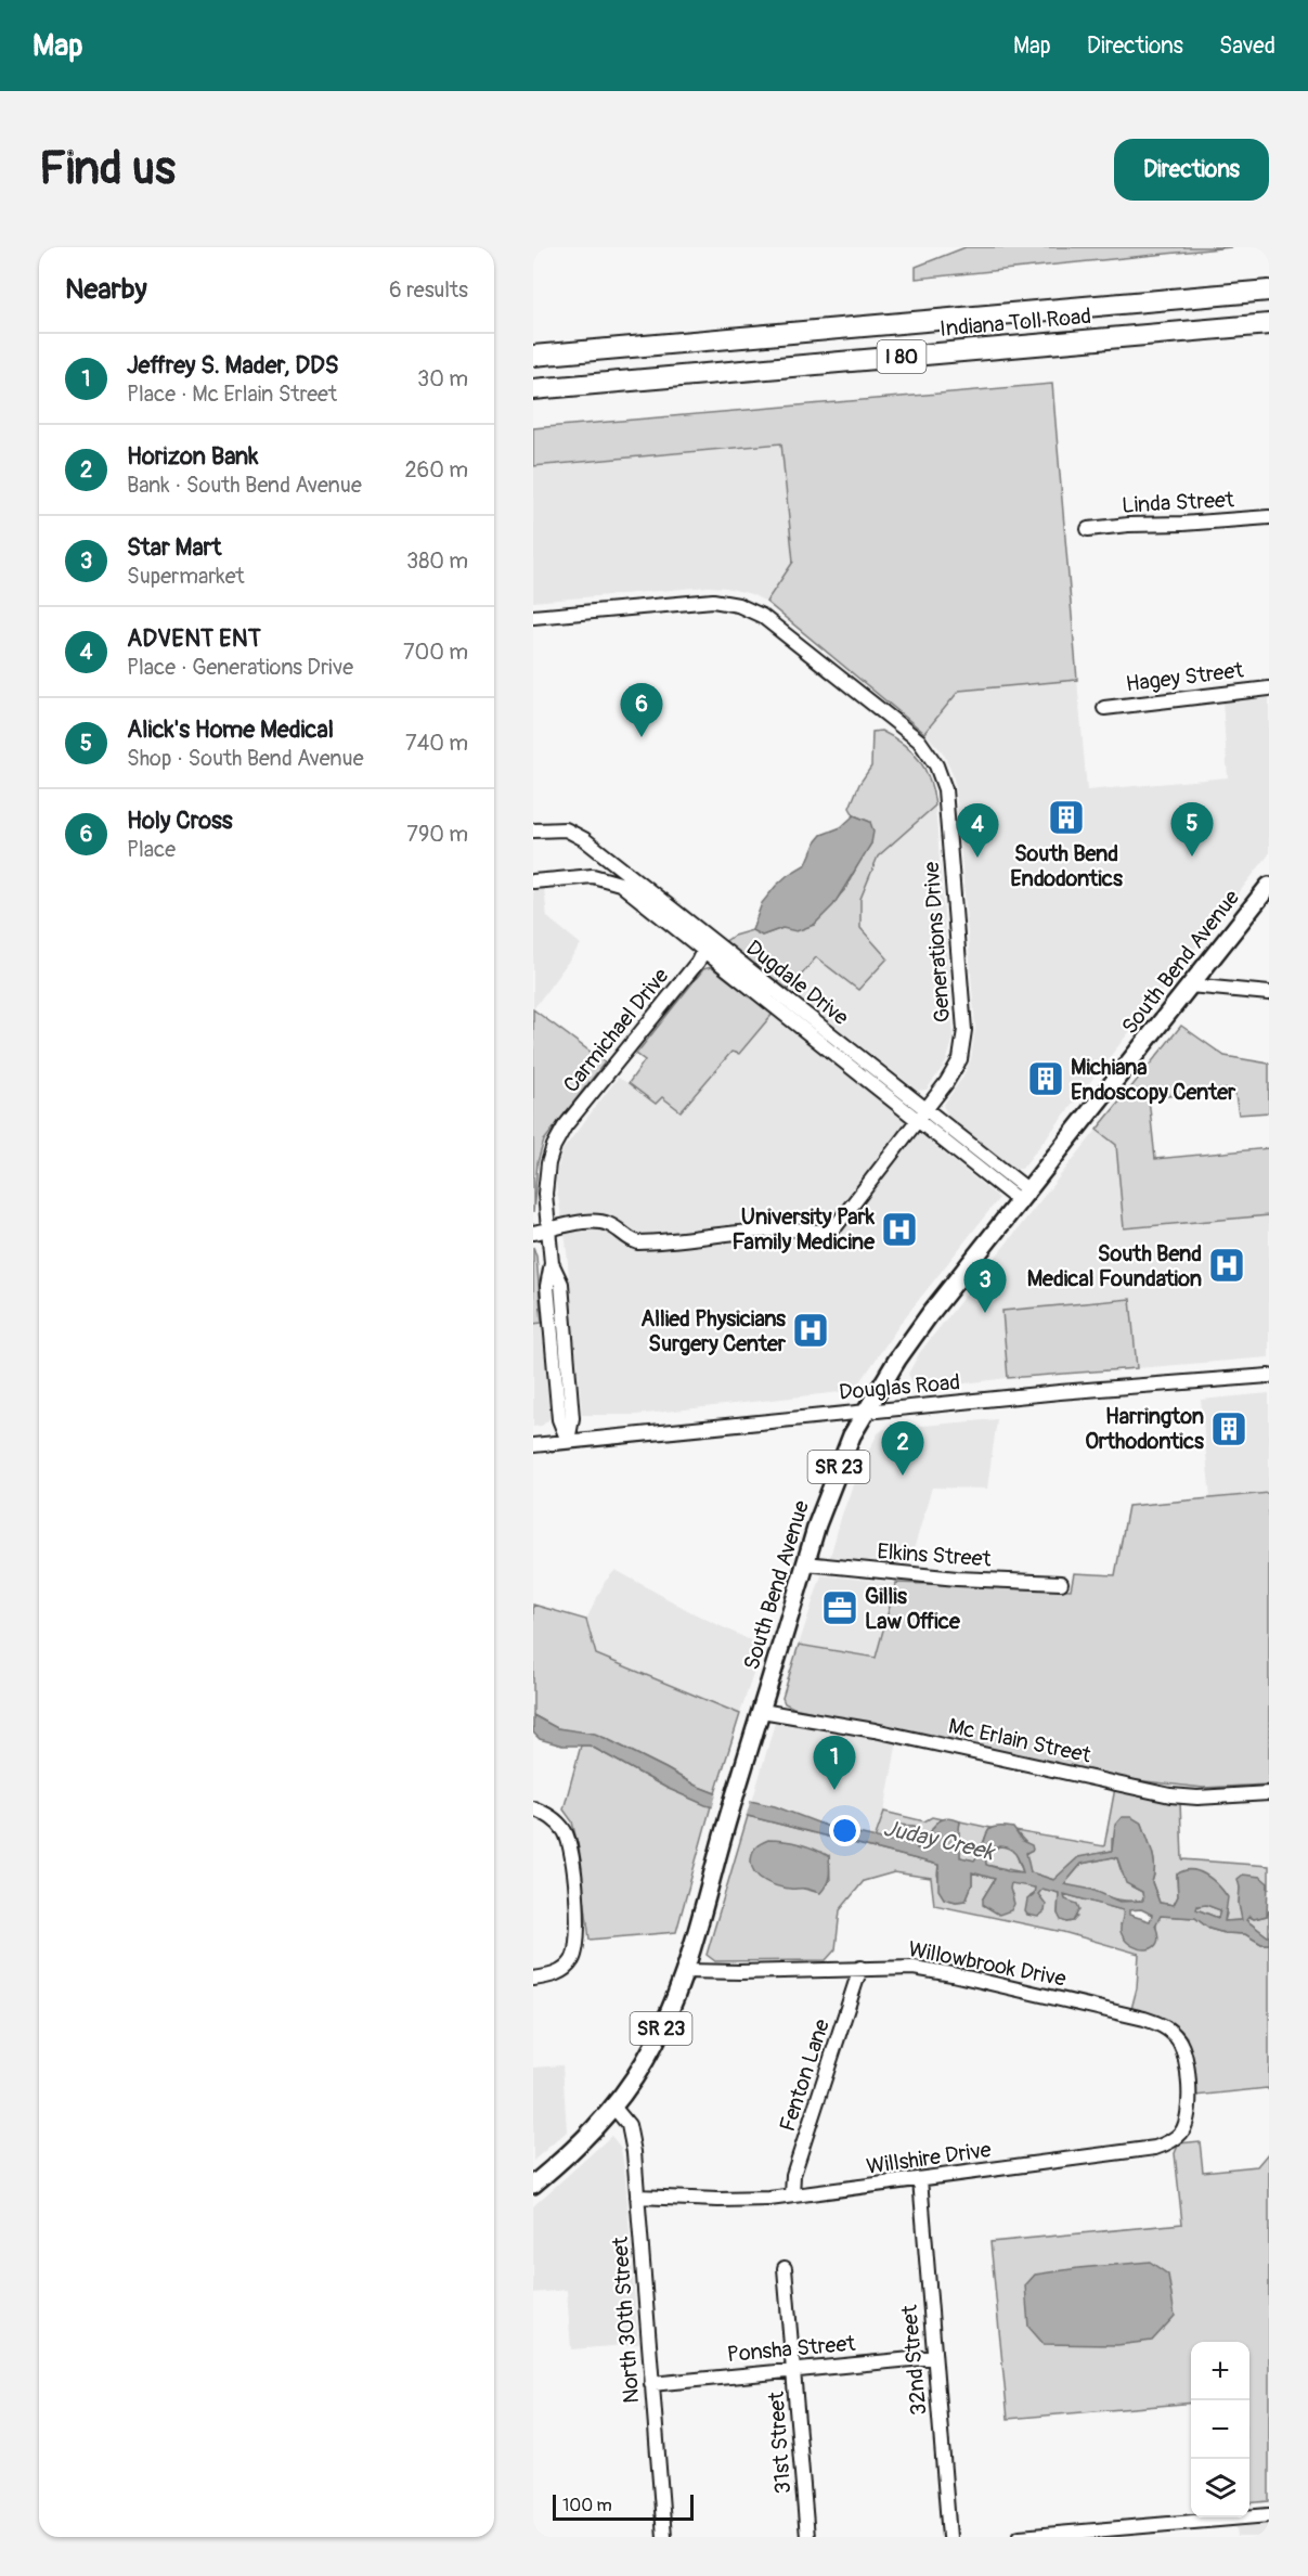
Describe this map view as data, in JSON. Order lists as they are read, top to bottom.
{
  "streets": {
    "highway": ["Indiana Toll Road", "I 80"],
    "main road": ["South Bend Avenue", "SR 23"],
    "street": [
      "Linda Street",
      "Hagey Street",
      "Generations Drive",
      "Dugdale Drive",
      "Carmichael Drive",
      "Douglas Road",
      "Elkins Street",
      "Mc Erlain Street",
      "Willowbrook Drive",
      "Fenton Lane",
      "Willshire Drive",
      "North 30th Street",
      "Ponsha Street",
      "32nd Street",
      "31st Street"
    ]
  },
  "crossings": [
    ["Generations Drive", "Dugdale Drive"],
    ["Generations Drive", "Carmichael Drive"],
    ["South Bend Avenue", "Dugdale Drive"],
    ["South Bend Avenue", "Douglas Road"],
    ["South Bend Avenue", "Elkins Street"],
    ["South Bend Avenue", "Mc Erlain Street"],
    ["South Bend Avenue", "Willowbrook Drive"],
    ["South Bend Avenue", "North 30th Street"],
    ["Dugdale Drive", "Carmichael Drive"],
    ["Carmichael Drive", "Douglas Road"],
    ["Willowbrook Drive", "Fenton Lane"],
    ["Willowbrook Drive", "Willshire Drive"],
    ["Fenton Lane", "Willshire Drive"],
    ["Willshire Drive", "North 30th Street"],
    ["Willshire Drive", "32nd Street"],
    ["North 30th Street", "Ponsha Street"],
    ["Ponsha Street", "32nd Street"],
    ["Ponsha Street", "31st Street"]
  ],
  "water": ["Juday Creek"],
  "places": {
    "building": ["South Bend Endodontics", "Michiana Endoscopy Center", "Harrington Orthodontics"],
    "hospital": ["University Park Family Medicine", "South Bend Medical Foundation", "Allied Physicians Surgery Center"],
    "office": ["Gillis Law Office"]
  },
  "scale_bar": "100 m",
  "page": {
    "header": "Map",
    "nav": ["Map", "Directions", "Saved"],
    "buttons": "Directions",
    "title": "Find us",
    "heading": ["Nearby", "6 results"],
    "list": [
      {
        "mark": "1",
        "name": "Jeffrey S. Mader, DDS",
        "note": "Place · Mc Erlain Street",
        "value": "30 m"
      },
      {
        "mark": "2",
        "name": "Horizon Bank",
        "note": "Bank · South Bend Avenue",
        "value": "260 m"
      },
      {
        "mark": "3",
        "name": "Star Mart",
        "note": "Supermarket",
        "value": "380 m"
      },
      {
        "mark": "4",
        "name": "ADVENT ENT",
        "note": "Place · Generations Drive",
        "value": "700 m"
      },
      {
        "mark": "5",
        "name": "Alick's Home Medical",
        "note": "Shop · South Bend Avenue",
        "value": "740 m"
      },
      {
        "mark": "6",
        "name": "Holy Cross",
        "note": "Place",
        "value": "790 m"
      }
    ],
    "pins": [
      "6",
      "5",
      "4",
      "3",
      "2",
      "1"
    ],
    "map_buttons": ["+", "−"],
    "scale": "100 m"
  }
}
